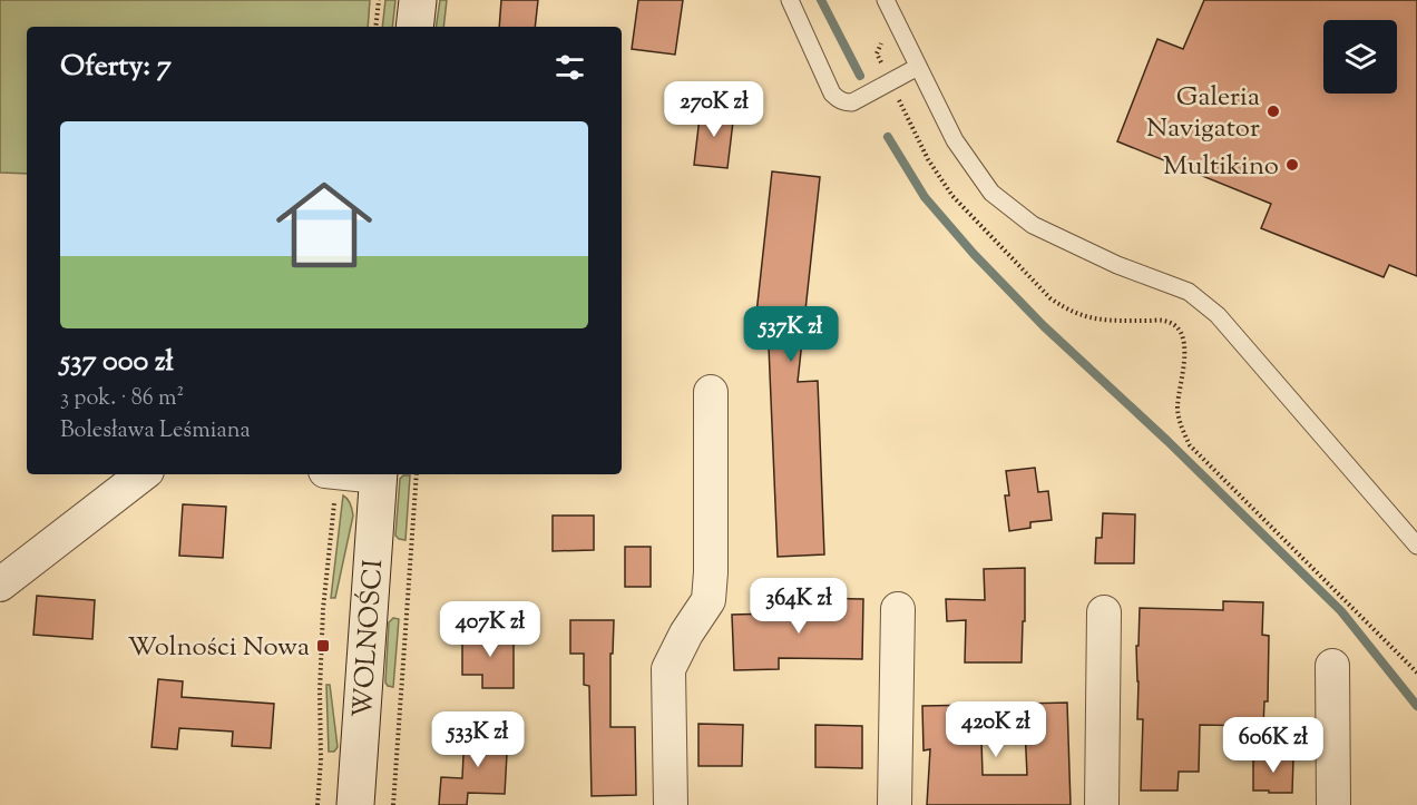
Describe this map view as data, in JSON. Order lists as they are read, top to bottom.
{
  "streets": {
    "main road": ["WOLNOŚCI"]
  },
  "places": {
    "other": ["Galeria Navigator", "Multikino"],
    "transit": ["Wolności Nowa"]
  },
  "page": {
    "heading": "Oferty: 7",
    "price": [
      "270K zł",
      "537K zł",
      "364K zł",
      "407K zł",
      "420K zł",
      "533K zł",
      "606K zł"
    ],
    "list": [
      {
        "name": "537 000 zł",
        "note": "3 pok. · 86 m² · Bolesława Leśmiana"
      }
    ]
  }
}
